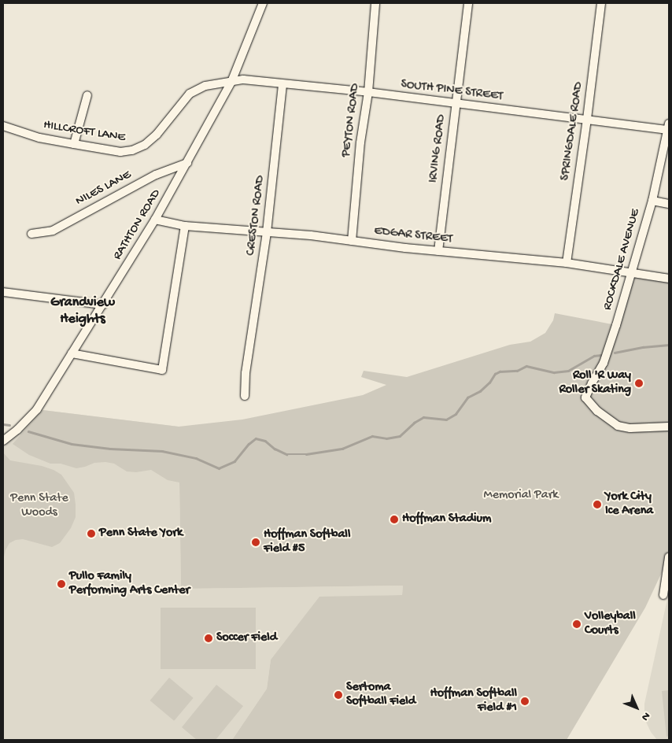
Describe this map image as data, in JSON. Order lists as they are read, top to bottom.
{
  "streets": {
    "street": [
      "SOUTH PINE STREET",
      "PEYTON ROAD",
      "SPRINGDALE ROAD",
      "HILLCROFT LANE",
      "IRVING ROAD",
      "NILES LANE",
      "CRESTON ROAD",
      "RATHTON ROAD",
      "EDGAR STREET",
      "ROCKDALE AVENUE"
    ]
  },
  "crossings": [
    ["SOUTH PINE STREET", "PEYTON ROAD"],
    ["SOUTH PINE STREET", "SPRINGDALE ROAD"],
    ["SOUTH PINE STREET", "HILLCROFT LANE"],
    ["SOUTH PINE STREET", "IRVING ROAD"],
    ["SOUTH PINE STREET", "CRESTON ROAD"],
    ["SOUTH PINE STREET", "RATHTON ROAD"],
    ["SOUTH PINE STREET", "ROCKDALE AVENUE"],
    ["PEYTON ROAD", "EDGAR STREET"],
    ["SPRINGDALE ROAD", "EDGAR STREET"],
    ["HILLCROFT LANE", "RATHTON ROAD"],
    ["IRVING ROAD", "EDGAR STREET"],
    ["NILES LANE", "RATHTON ROAD"],
    ["CRESTON ROAD", "EDGAR STREET"],
    ["RATHTON ROAD", "EDGAR STREET"],
    ["EDGAR STREET", "ROCKDALE AVENUE"]
  ],
  "districts": ["Grandview Heights"],
  "parks": ["Memorial Park", "Penn State Woods"],
  "places": [
    "Roll 'R Way Roller Skating",
    "York City Ice Arena",
    "Hoffman Stadium",
    "Penn State York",
    "Hoffman Softball Field #5",
    "Pullo Family Performing Arts Center",
    "Volleyball Courts",
    "Soccer Field",
    "Sertoma Softball Field",
    "Hoffman Softball Field #1"
  ],
  "north": "bottom right"
}
